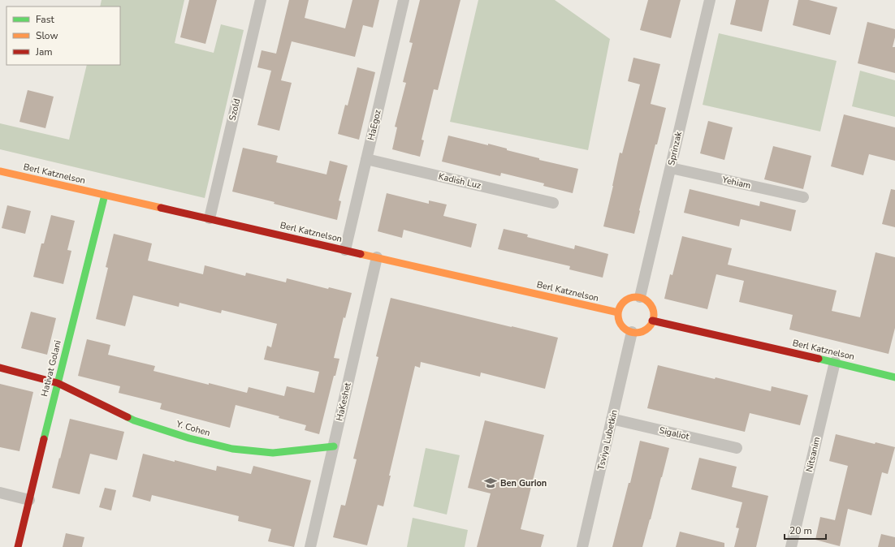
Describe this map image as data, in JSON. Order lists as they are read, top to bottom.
{
  "streets": {
    "street": [
      "Szold",
      "HaEgoz",
      "Sprinzak",
      "Berl Katznelson",
      "Kadish Luz",
      "Yehiam",
      "Hativat Golani",
      "HaKeshet",
      "Y. Cohen",
      "Sigaliot",
      "Tsviya Lubetkin",
      "Nitsanim"
    ]
  },
  "crossings": [
    ["Szold", "Berl Katznelson"],
    ["HaEgoz", "Berl Katznelson"],
    ["HaEgoz", "Kadish Luz"],
    ["Sprinzak", "Berl Katznelson"],
    ["Sprinzak", "Yehiam"],
    ["Sprinzak", "Tsviya Lubetkin"],
    ["Berl Katznelson", "Hativat Golani"],
    ["Berl Katznelson", "HaKeshet"],
    ["Berl Katznelson", "Tsviya Lubetkin"],
    ["Berl Katznelson", "Nitsanim"],
    ["Hativat Golani", "Y. Cohen"],
    ["HaKeshet", "Y. Cohen"],
    ["Sigaliot", "Tsviya Lubetkin"]
  ],
  "places": {
    "school or university": ["Ben Gurion"]
  },
  "legend": ["Fast", "Slow", "Jam"],
  "scale_bar": "20 m"
}
